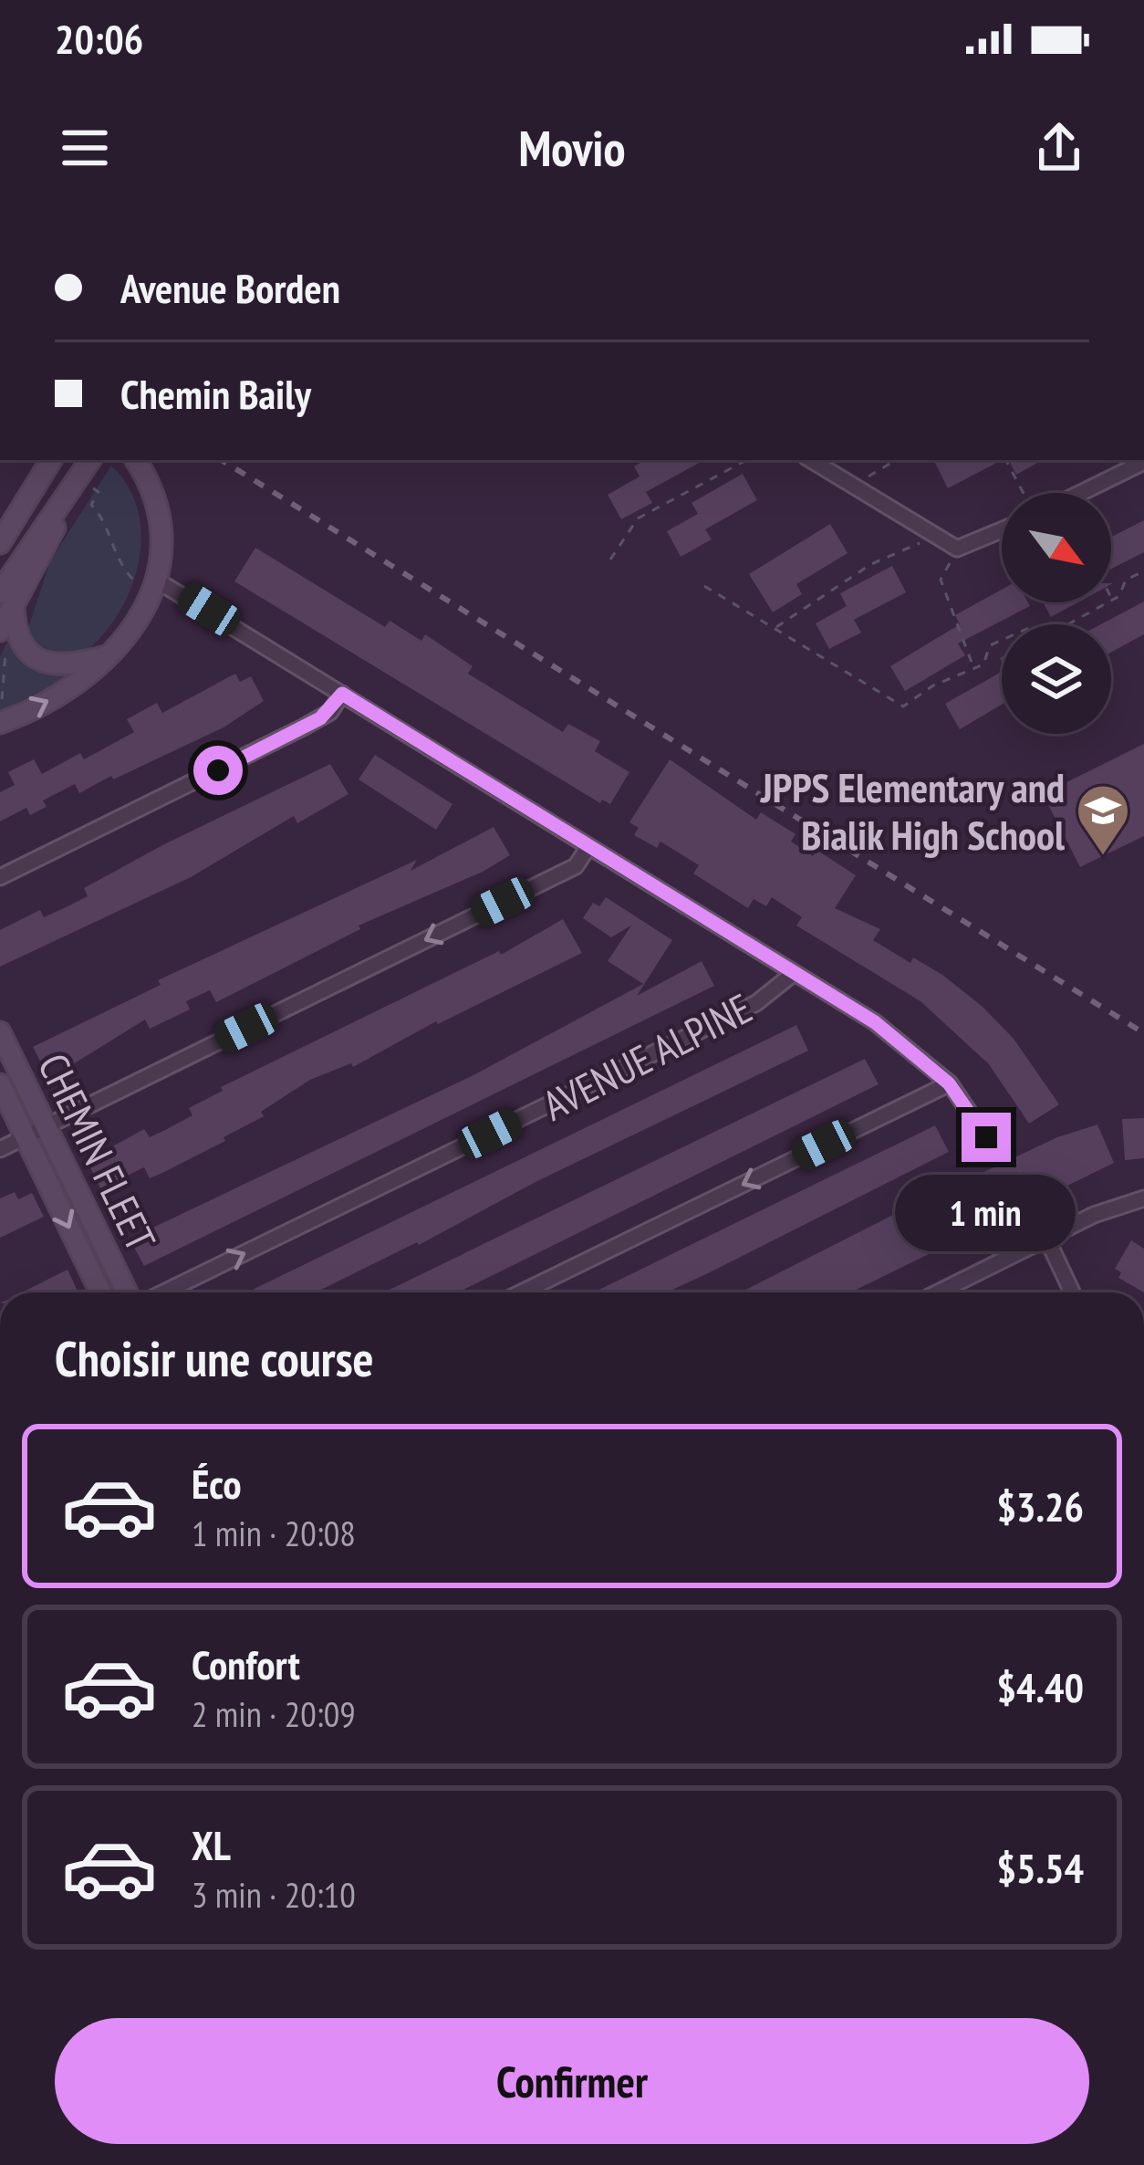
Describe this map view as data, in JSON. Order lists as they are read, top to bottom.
{
  "streets": {
    "main road": ["CHEMIN FLEET"],
    "street": ["AVENUE ALPINE"]
  },
  "one_way": ["AVENUE ALPINE"],
  "places": {
    "school or university": ["JPPS Elementary and Bialik High School"]
  },
  "north": "bottom right",
  "page": {
    "status": "20:06",
    "header": "Movio",
    "banner": ["Avenue Borden", "Chemin Baily"],
    "bubble": "1 min",
    "heading": "Choisir une course",
    "list": [
      {
        "name": "Éco",
        "note": "1 min · 20:08",
        "value": "$3.26"
      },
      {
        "name": "Confort",
        "note": "2 min · 20:09",
        "value": "$4.40"
      },
      {
        "name": "XL",
        "note": "3 min · 20:10",
        "value": "$5.54"
      }
    ],
    "buttons": "Confirmer"
  }
}
